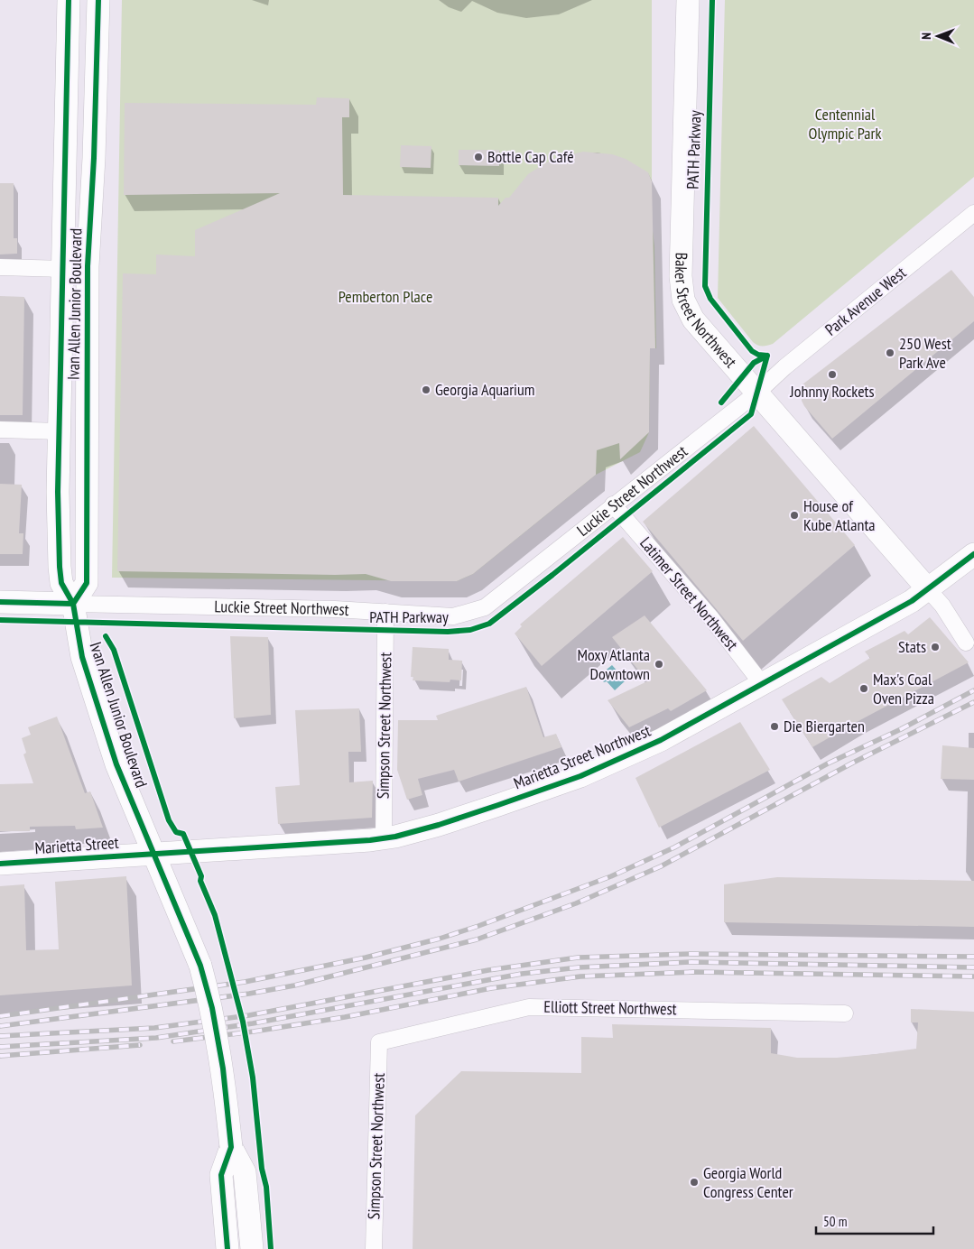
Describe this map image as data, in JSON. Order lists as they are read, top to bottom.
{
  "streets": {
    "main road": [
      "Ivan Allen Junior Boulevard",
      "Baker Street Northwest",
      "Luckie Street Northwest",
      "Marietta Street Northwest",
      "Marietta Street"
    ],
    "street": [
      "Park Avenue West",
      "Latimer Street Northwest",
      "Simpson Street Northwest",
      "Elliott Street Northwest"
    ],
    "cycle path": ["PATH Parkway"]
  },
  "crossings": [
    ["Park Avenue West", "Baker Street Northwest"],
    ["Park Avenue West", "Luckie Street Northwest"],
    ["Ivan Allen Junior Boulevard", "Luckie Street Northwest"],
    ["Ivan Allen Junior Boulevard", "Marietta Street Northwest"],
    ["Ivan Allen Junior Boulevard", "Marietta Street"],
    ["Baker Street Northwest", "Luckie Street Northwest"],
    ["Baker Street Northwest", "Marietta Street Northwest"],
    ["Luckie Street Northwest", "Latimer Street Northwest"],
    ["Luckie Street Northwest", "Simpson Street Northwest"],
    ["Latimer Street Northwest", "Marietta Street Northwest"],
    ["Simpson Street Northwest", "Marietta Street Northwest"],
    ["Simpson Street Northwest", "Elliott Street Northwest"],
    ["Marietta Street Northwest", "Marietta Street"]
  ],
  "parks": ["Centennial Olympic Park", "Pemberton Place"],
  "places": [
    "Bottle Cap Café",
    "250 West Park Ave",
    "Johnny Rockets",
    "Georgia Aquarium",
    "House of Kube Atlanta",
    "Stats",
    "Moxy Atlanta Downtown",
    "Max's Coal Oven Pizza",
    "Die Biergarten",
    "Georgia World Congress Center"
  ],
  "scale_bar": "50 m",
  "north": "left"
}
